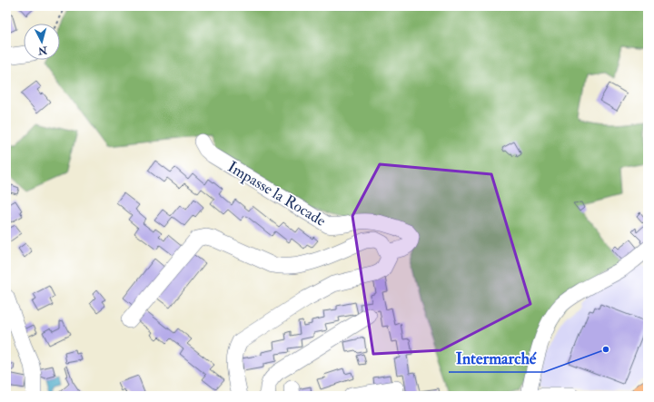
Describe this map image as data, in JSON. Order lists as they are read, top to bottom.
{
  "streets": {
    "street": ["Impasse la Rocade"]
  },
  "places": ["Intermarché"],
  "north": "bottom"
}
